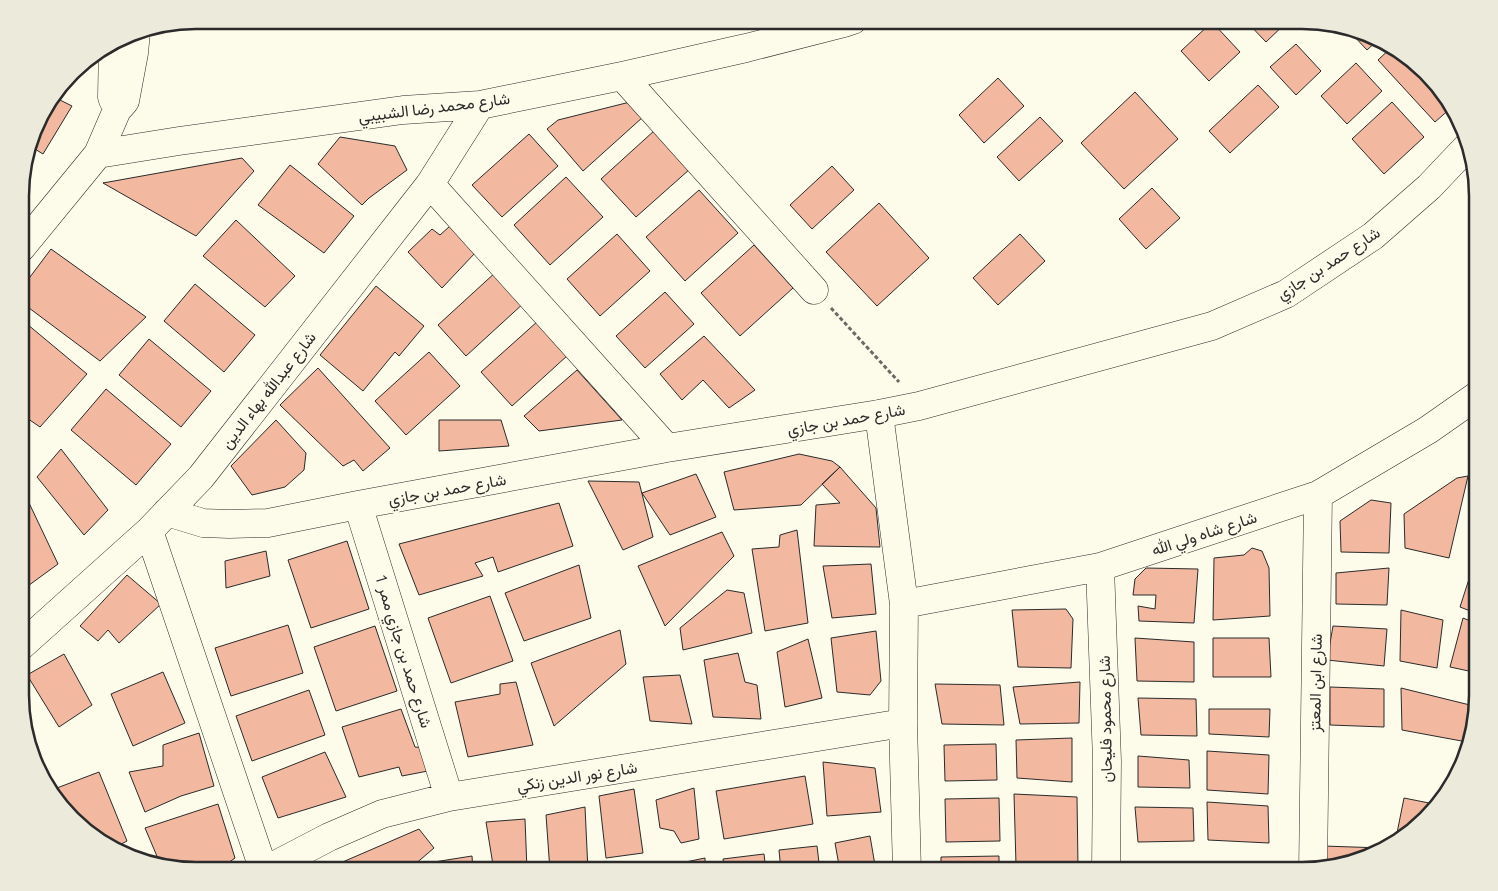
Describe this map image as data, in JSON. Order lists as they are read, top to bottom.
{
  "streets": {
    "street": [
      "شارع محمد رضا الشبيبي",
      "شارع حمد بن جازي",
      "شارع عبدالله بهاء الدين",
      "شارع شاه ولي الله",
      "شارع حمد بن جازي ممر 1",
      "شارع ابن المعتز",
      "شارع محمود فليحان",
      "شارع نور الدين زنكي"
    ]
  },
  "crossings": [
    ["شارع محمد رضا الشبيبي", "شارع عبدالله بهاء الدين"],
    ["شارع حمد بن جازي", "شارع عبدالله بهاء الدين"],
    ["شارع حمد بن جازي", "شارع حمد بن جازي ممر 1"],
    ["شارع شاه ولي الله", "شارع ابن المعتز"],
    ["شارع شاه ولي الله", "شارع محمود فليحان"],
    ["شارع حمد بن جازي ممر 1", "شارع نور الدين زنكي"]
  ]
}
